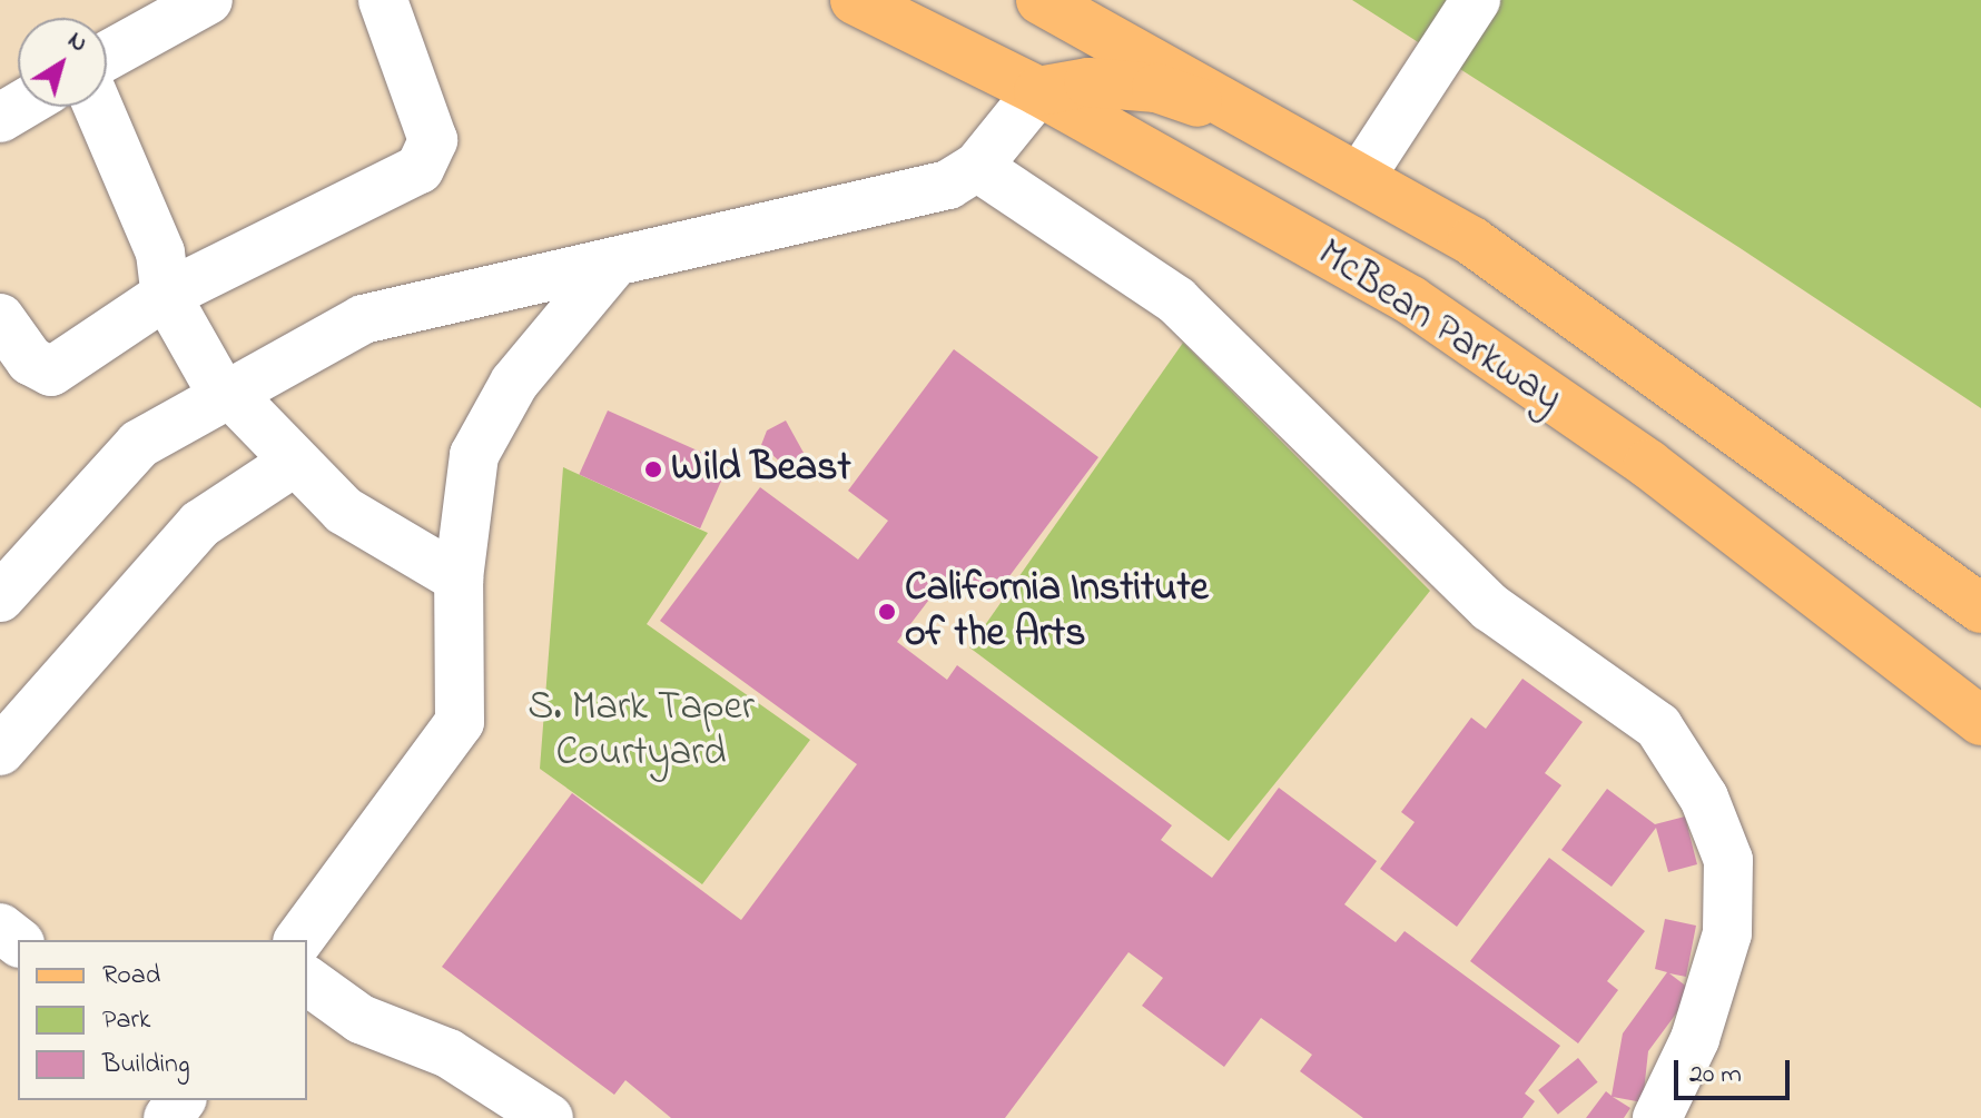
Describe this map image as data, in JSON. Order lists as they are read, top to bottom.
{
  "streets": {
    "main road": ["McBean Parkway"]
  },
  "parks": ["S. Mark Taper Courtyard"],
  "places": ["Wild Beast", "California Institute of the Arts"],
  "legend": ["Road", "Park", "Building"],
  "scale_bar": "20 m",
  "north": "top right"
}
